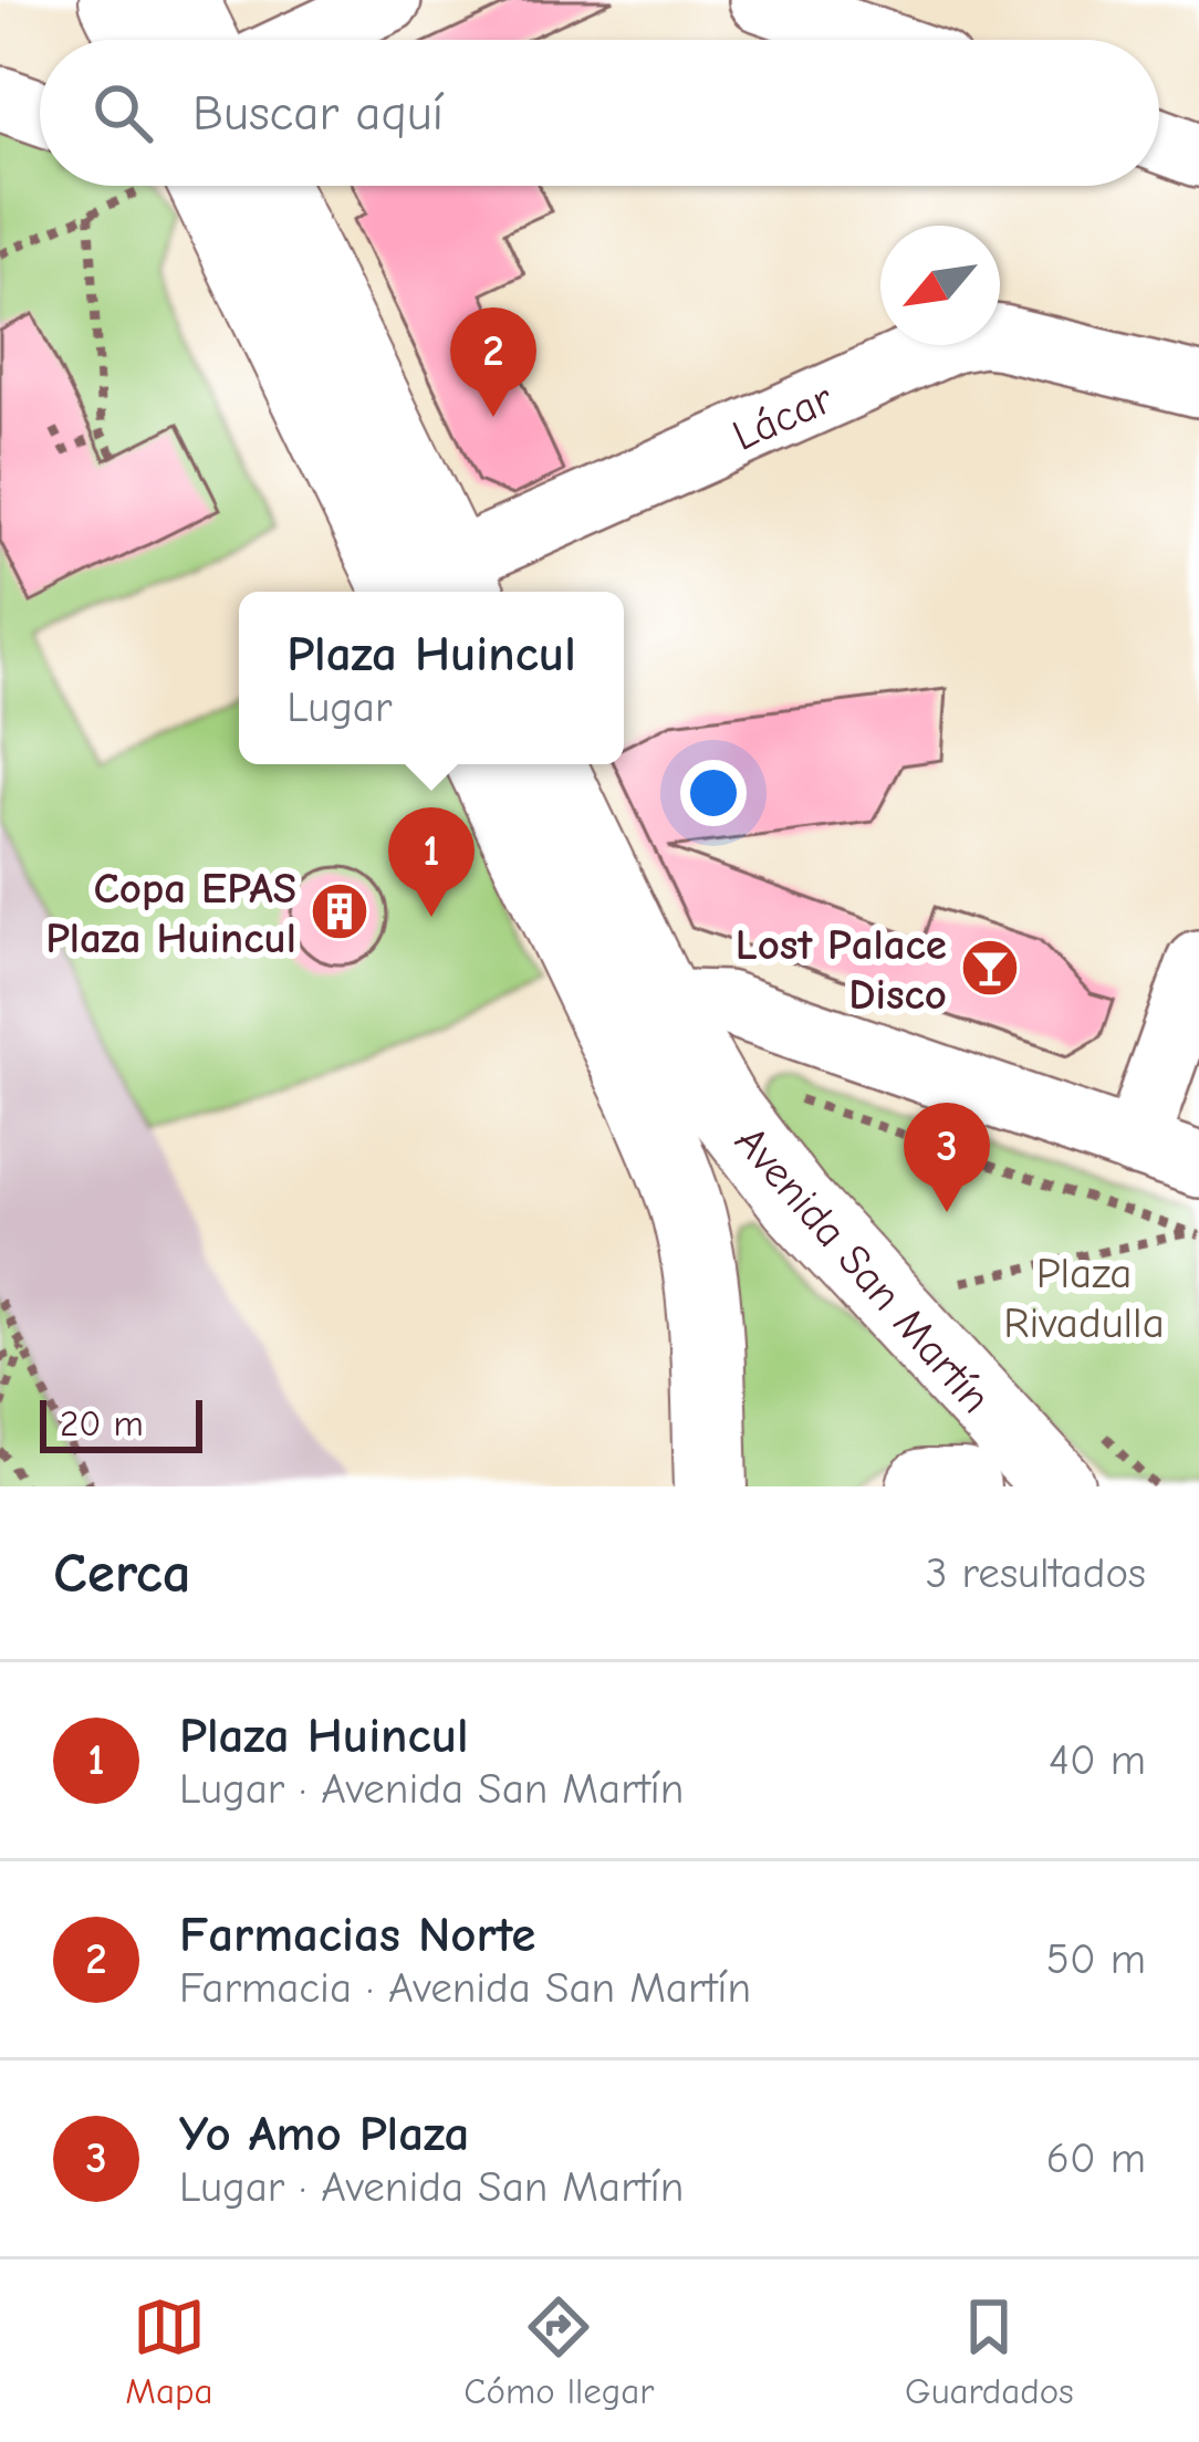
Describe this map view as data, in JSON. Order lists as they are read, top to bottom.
{
  "streets": {
    "highway": ["Avenida San Martín"],
    "street": ["Lácar"]
  },
  "parks": ["Plaza Rivadulla"],
  "places": {
    "building": ["Copa EPAS Plaza Huincul"],
    "bar": ["Lost Palace Disco"]
  },
  "scale_bar": "20 m",
  "north": "bottom left",
  "page": {
    "search": "Buscar aquí",
    "pins": ["2", "1", "3"],
    "popup": ["Plaza Huincul", "Lugar"],
    "scale": "20 m",
    "heading": ["Cerca", "3 resultados"],
    "list": [
      {
        "mark": "1",
        "name": "Plaza Huincul",
        "note": "Lugar · Avenida San Martín",
        "value": "40 m"
      },
      {
        "mark": "2",
        "name": "Farmacias Norte",
        "note": "Farmacia · Avenida San Martín",
        "value": "50 m"
      },
      {
        "mark": "3",
        "name": "Yo Amo Plaza",
        "note": "Lugar · Avenida San Martín",
        "value": "60 m"
      }
    ],
    "nav": ["Mapa", "Cómo llegar", "Guardados"]
  }
}
